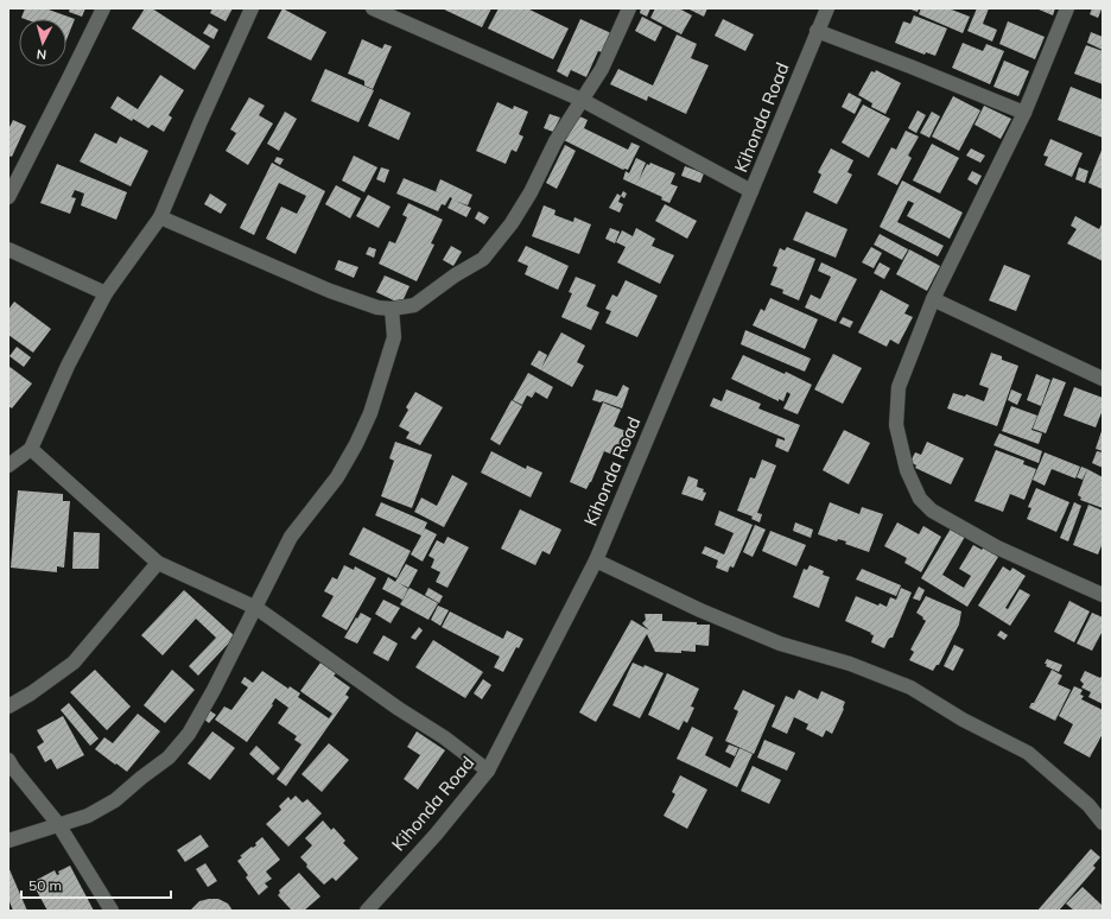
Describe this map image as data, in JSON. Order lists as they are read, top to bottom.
{
  "streets": {
    "street": ["Kihonda Road"]
  },
  "scale_bar": "50 m",
  "north": "bottom"
}
